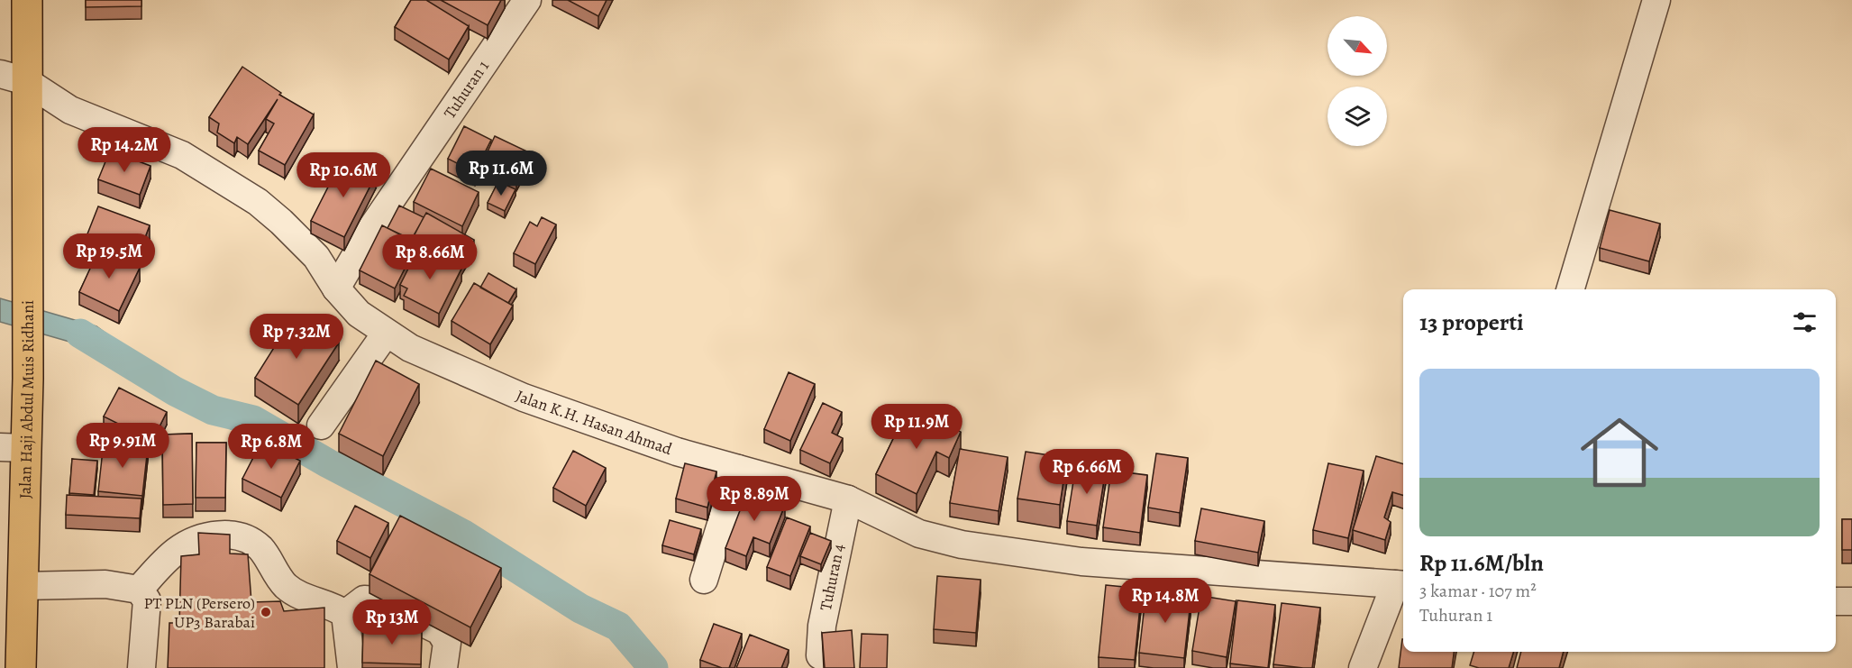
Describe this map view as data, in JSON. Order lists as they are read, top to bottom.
{
  "streets": {
    "main road": ["Jalan Haji Abdul Muis Ridhani"],
    "street": ["Tuhuran 1", "Jalan K.H. Hasan Ahmad", "Tuhuran 4"]
  },
  "crossings": [
    ["Tuhuran 1", "Jalan K.H. Hasan Ahmad"],
    ["Jalan Haji Abdul Muis Ridhani", "Jalan K.H. Hasan Ahmad"],
    ["Jalan K.H. Hasan Ahmad", "Tuhuran 4"]
  ],
  "places": ["PT PLN (Persero) UP3 Barabai"],
  "north": "bottom right",
  "page": {
    "price": [
      "Rp 14.2M",
      "Rp 11.6M",
      "Rp 10.6M",
      "Rp 19.5M",
      "Rp 8.66M",
      "Rp 7.32M",
      "Rp 11.9M",
      "Rp 9.91M",
      "Rp 6.8M",
      "Rp 6.66M",
      "Rp 8.89M",
      "Rp 14.8M",
      "Rp 13M"
    ],
    "heading": "13 properti",
    "list": [
      {
        "name": "Rp 11.6M/bln",
        "note": "3 kamar · 107 m² · Tuhuran 1"
      }
    ]
  }
}
